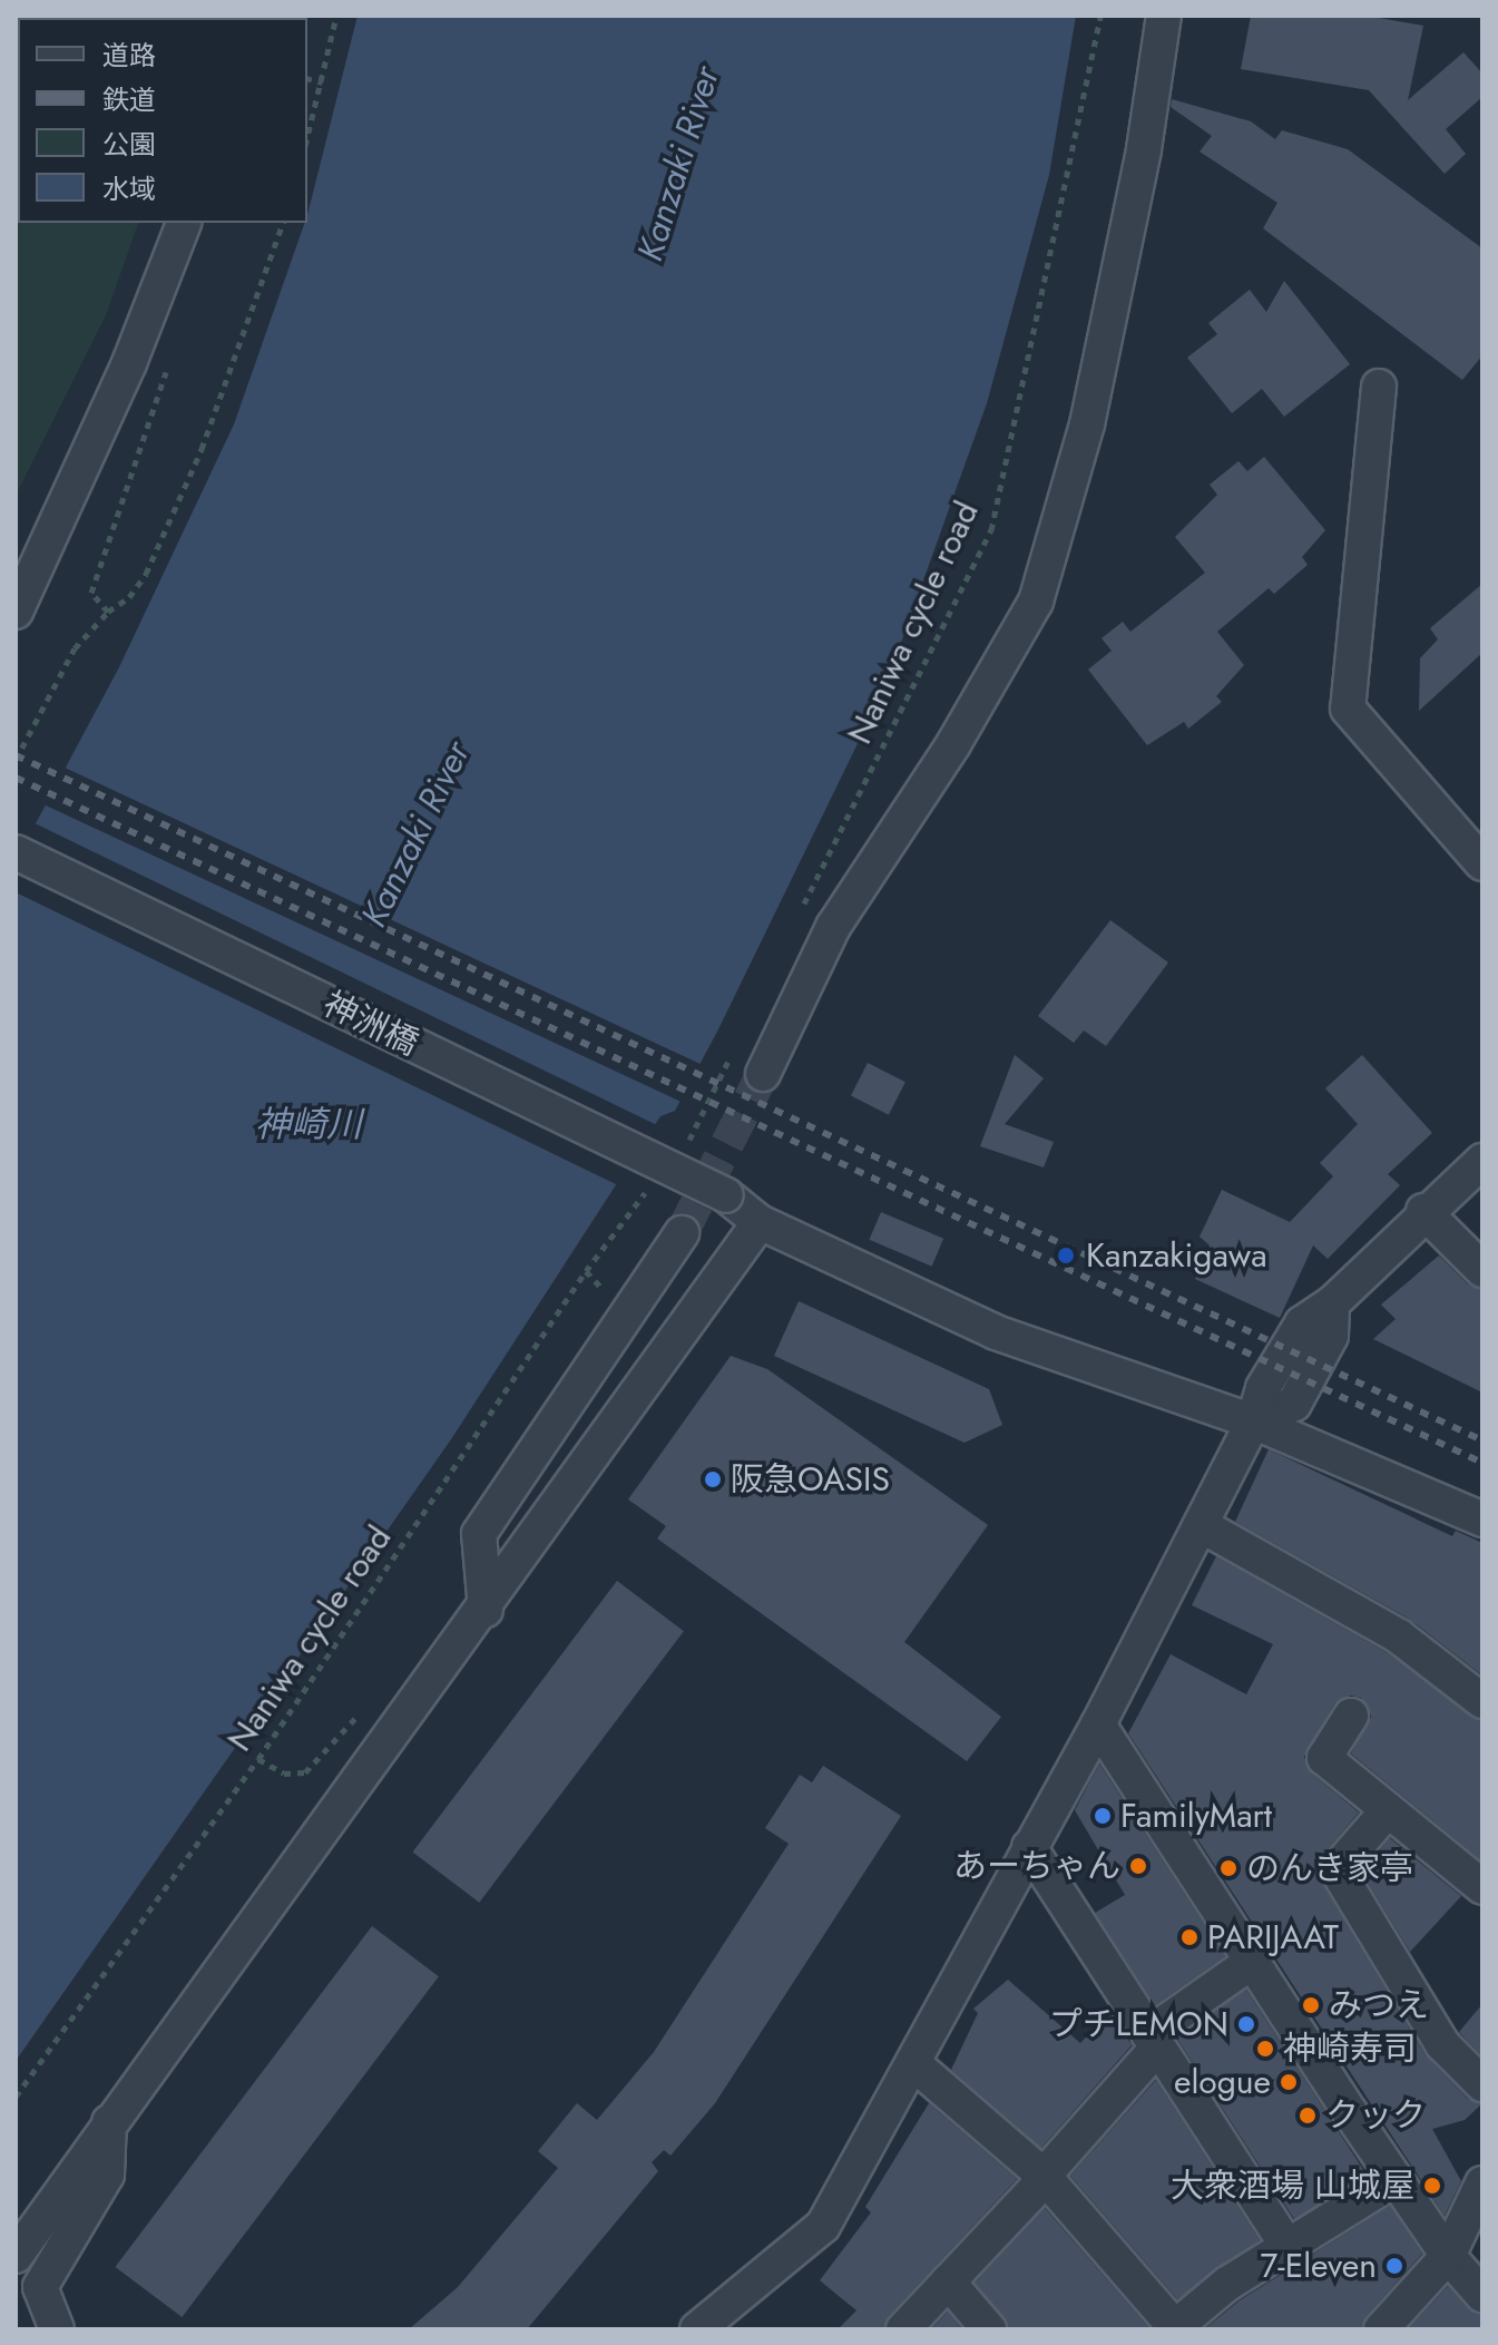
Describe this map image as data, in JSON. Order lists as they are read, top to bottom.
{
  "streets": {
    "street": ["神洲橋"],
    "path": ["Naniwa cycle road"]
  },
  "water": ["Kanzaki River", "神崎川"],
  "places": [
    "Kanzakigawa",
    "阪急OASIS",
    "FamilyMart",
    "あーちゃん",
    "のんき家亭",
    "PARIJAAT",
    "みつえ",
    "プチLEMON",
    "神崎寿司",
    "elogue",
    "クック",
    "大衆酒場 山城屋",
    "7-Eleven"
  ],
  "legend": [
    "道路",
    "鉄道",
    "公園",
    "水域"
  ]
}
